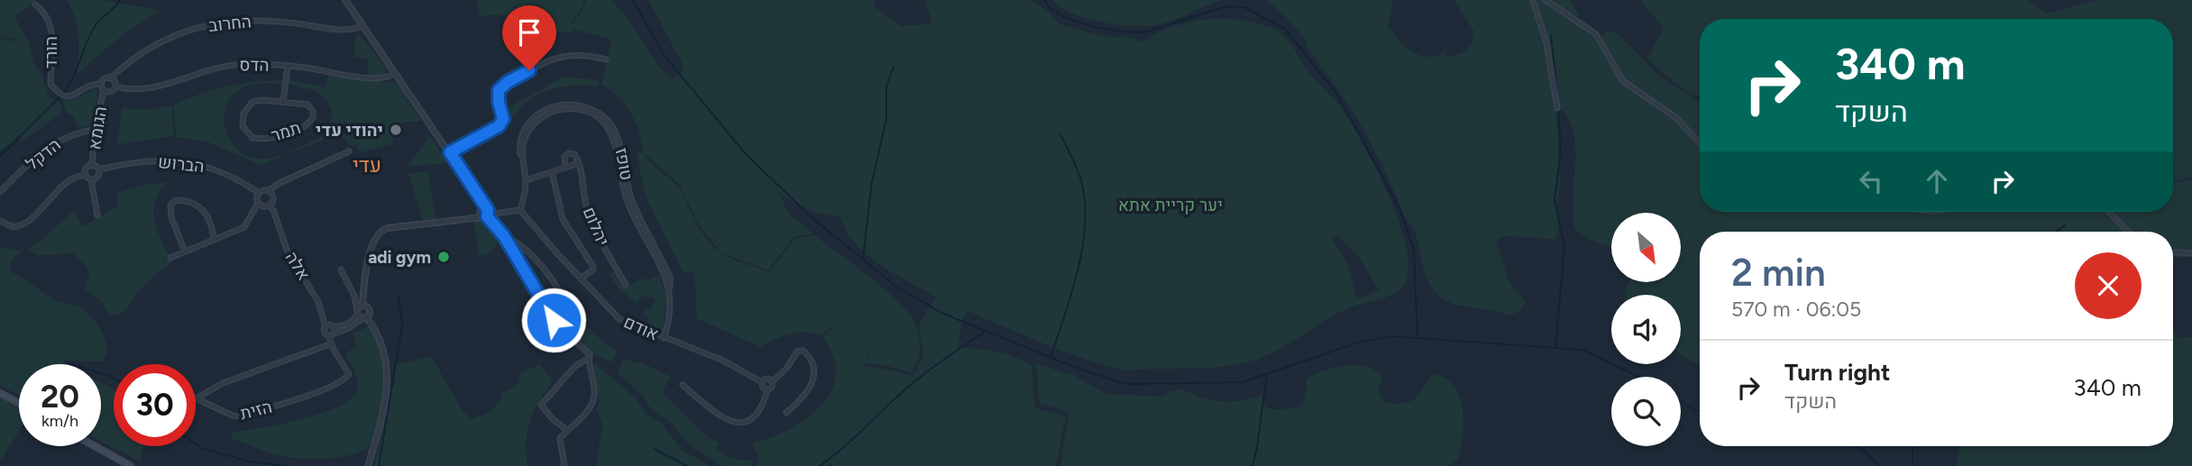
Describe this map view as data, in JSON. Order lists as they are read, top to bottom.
{
  "streets": {
    "street": [
      "החרוב",
      "הורד",
      "הדס",
      "הגומא",
      "תמר",
      "הדקל",
      "הברוש",
      "טופז",
      "יהלום",
      "אלה",
      "אודם",
      "הזית"
    ]
  },
  "crossings": [
    ["החרוב", "הורד"],
    ["החרוב", "הדס"],
    ["החרוב", "הגומא"],
    ["הורד", "הדס"],
    ["הורד", "הגומא"],
    ["הדס", "הגומא"],
    ["הדס", "תמר"],
    ["הגומא", "הדקל"],
    ["הגומא", "הברוש"],
    ["הברוש", "אלה"],
    ["טופז", "אודם"],
    ["אלה", "הזית"]
  ],
  "districts": ["עדי"],
  "parks": ["יער קריית אתא"],
  "places": ["יהודי עדי", "adi gym"],
  "north": "bottom right",
  "page": {
    "turn": ["340 m", "השקד"],
    "heading": ["2 min", "570 m · 06:05"],
    "list": [
      {
        "name": "Turn right",
        "note": "השקד",
        "value": "340 m"
      }
    ],
    "speed": "20 km/h",
    "limit": "30"
  }
}
